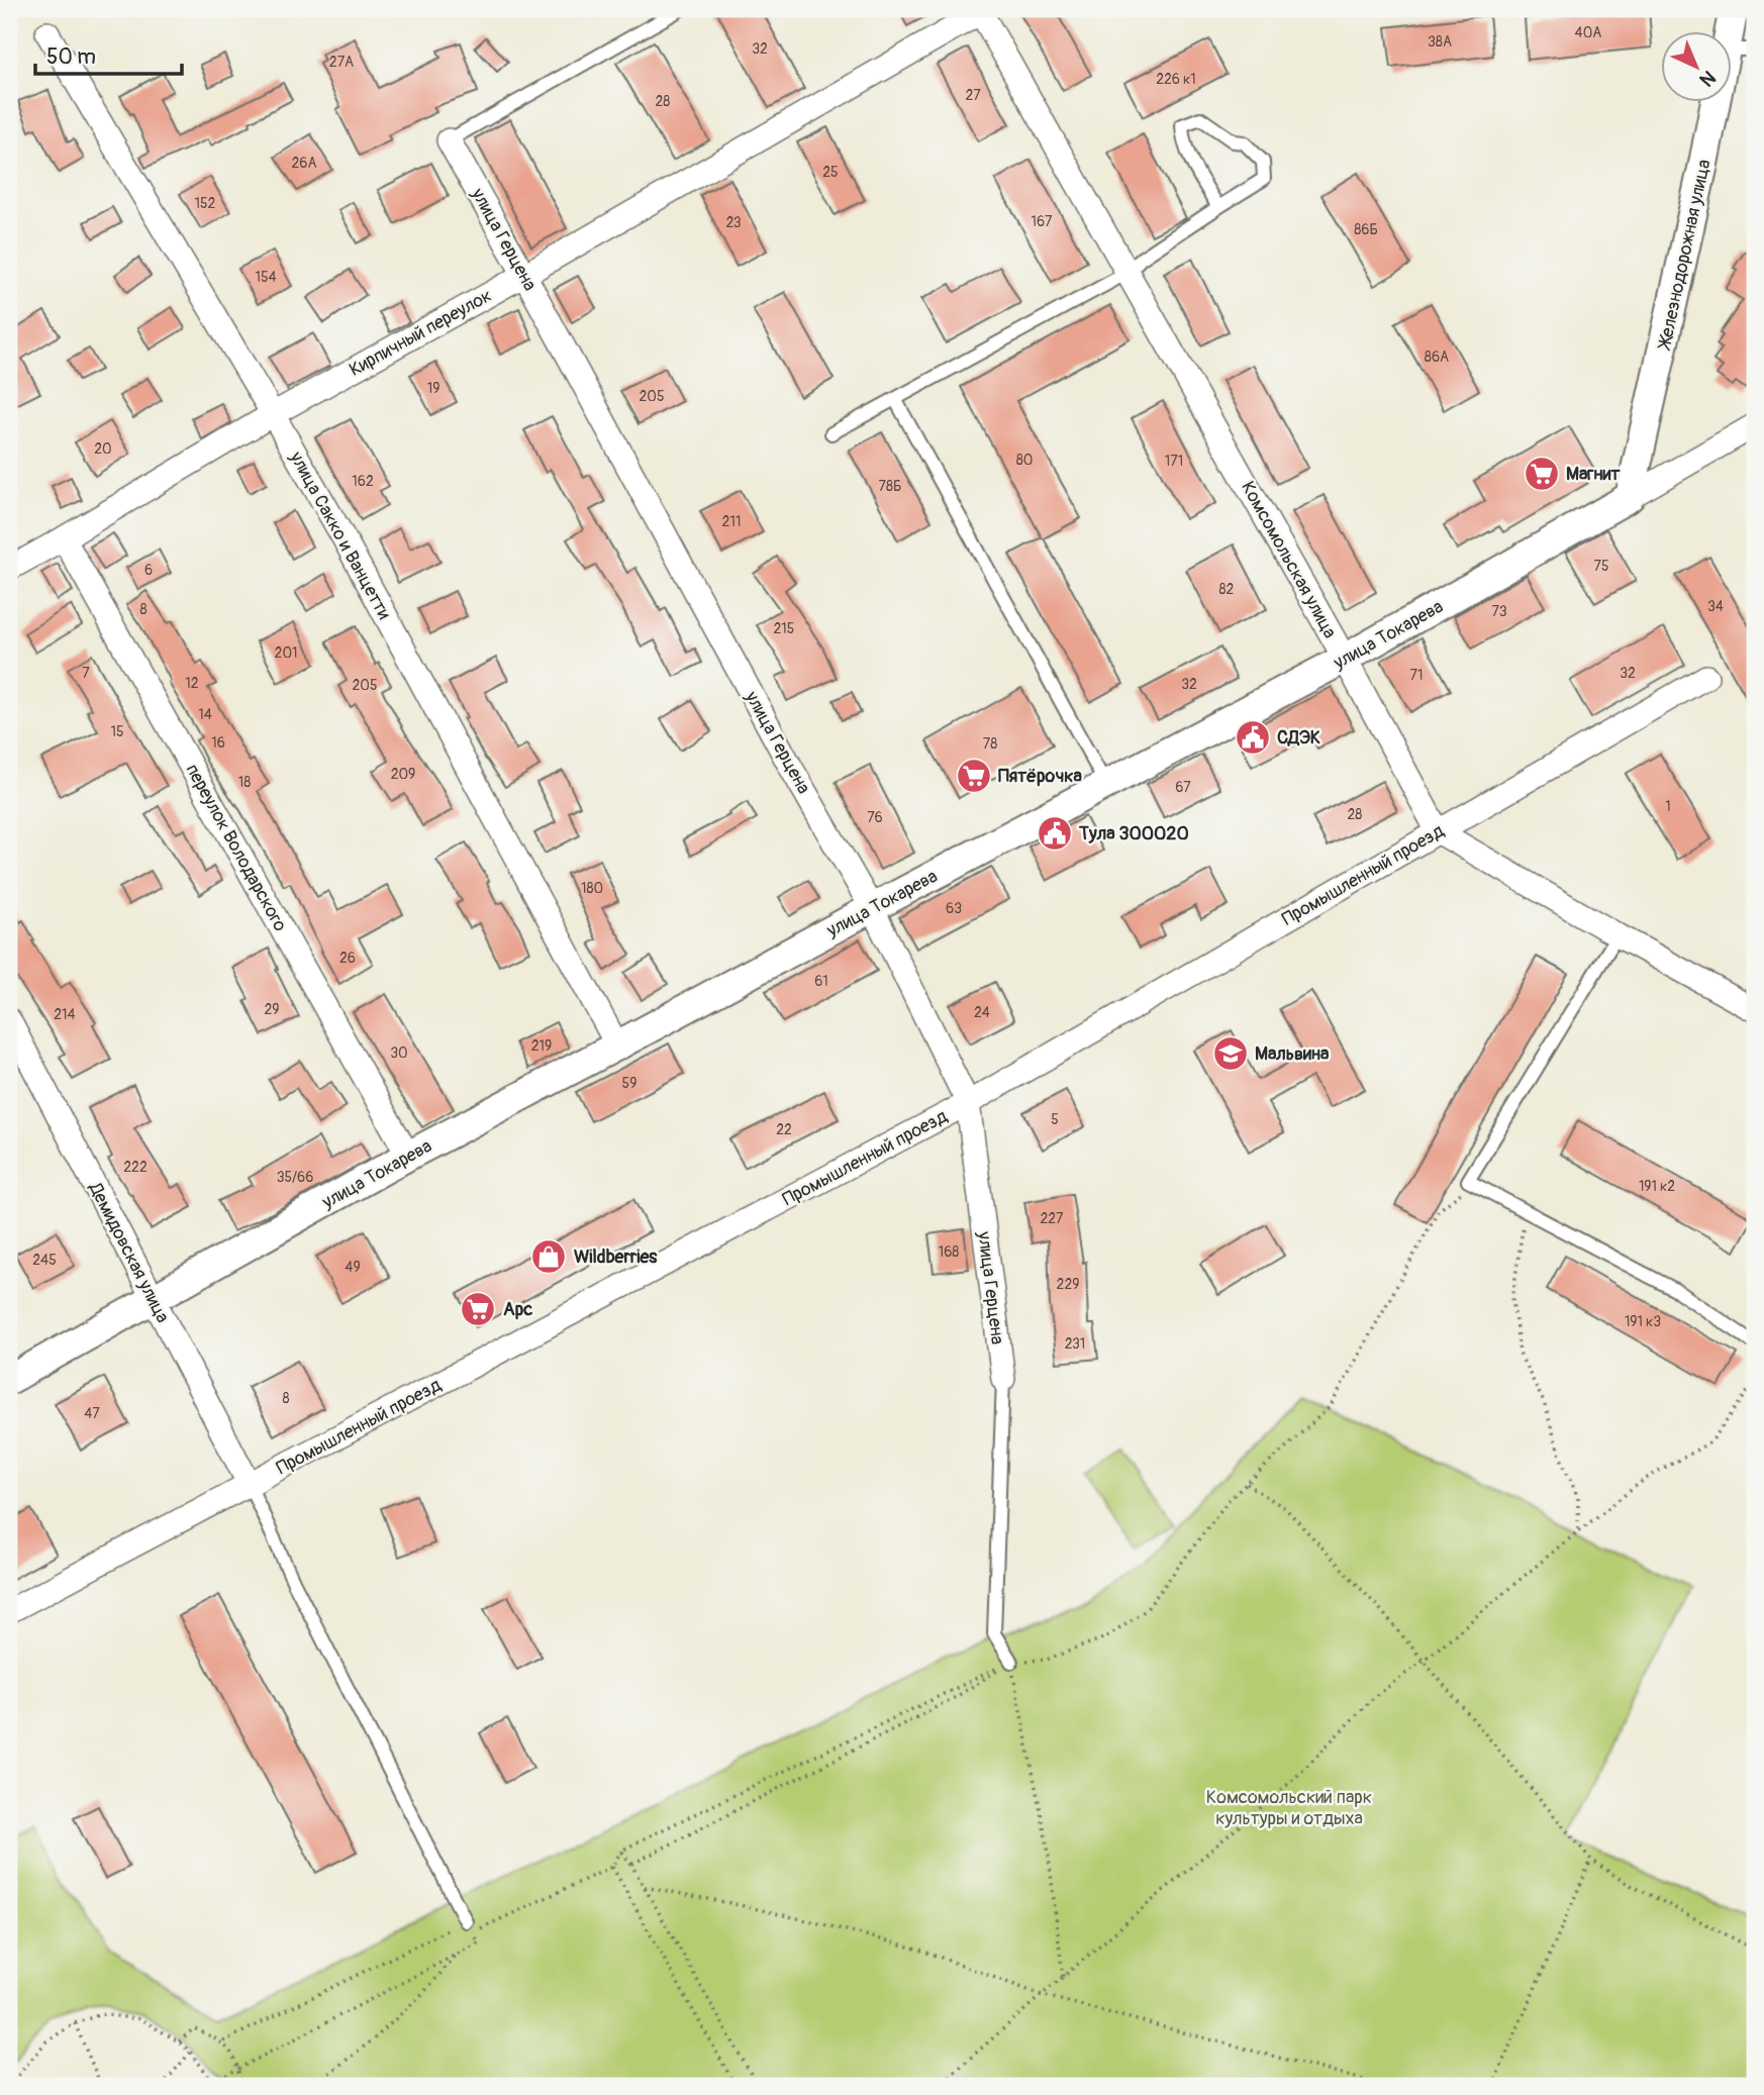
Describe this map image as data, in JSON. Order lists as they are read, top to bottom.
{
  "streets": {
    "street": [
      "улица Герцена",
      "Железнодорожная улица",
      "Кирпичный переулок",
      "улица Сакко и Ванцетти",
      "Комсомольская улица",
      "улица Токарева",
      "переулок Володарского",
      "Промышленный проезд",
      "Демидовская улица"
    ]
  },
  "crossings": [
    ["улица Герцена", "Кирпичный переулок"],
    ["улица Герцена", "улица Токарева"],
    ["улица Герцена", "Промышленный проезд"],
    ["Железнодорожная улица", "улица Токарева"],
    ["Кирпичный переулок", "улица Сакко и Ванцетти"],
    ["Кирпичный переулок", "Комсомольская улица"],
    ["Кирпичный переулок", "переулок Володарского"],
    ["улица Сакко и Ванцетти", "улица Токарева"],
    ["Комсомольская улица", "улица Токарева"],
    ["Комсомольская улица", "Промышленный проезд"],
    ["улица Токарева", "переулок Володарского"],
    ["улица Токарева", "Демидовская улица"],
    ["Промышленный проезд", "Демидовская улица"]
  ],
  "parks": ["Комсомольский парк культуры и отдыха"],
  "places": {
    "supermarket": ["Магнит", "Пятёрочка", "Арс"],
    "public building": ["СДЭК", "Тула 300020"],
    "school or university": ["Мальвина"],
    "shop": ["Wildberries"]
  },
  "house_numbers": [
    "40А",
    "38А",
    "32",
    "27А",
    "226 к1",
    "27",
    "28",
    "26А",
    "25",
    "152",
    "167",
    "23",
    "86Б",
    "154",
    "86А",
    "19",
    "205",
    "20",
    "80",
    "171",
    "162",
    "78Б",
    "211",
    "75",
    "6",
    "82",
    "34",
    "8",
    "73",
    "215",
    "201",
    "7",
    "32",
    "71",
    "12",
    "32",
    "205",
    "14",
    "15",
    "16",
    "78",
    "209",
    "18",
    "67",
    "1",
    "28",
    "76",
    "180",
    "63",
    "26",
    "61",
    "29",
    "24",
    "214",
    "219",
    "30",
    "59",
    "5",
    "22",
    "222",
    "35/66",
    "191 к2",
    "227",
    "168",
    "245",
    "49",
    "229",
    "191 к3",
    "231",
    "8",
    "47"
  ],
  "scale_bar": "50 m",
  "north": "bottom right"
}
